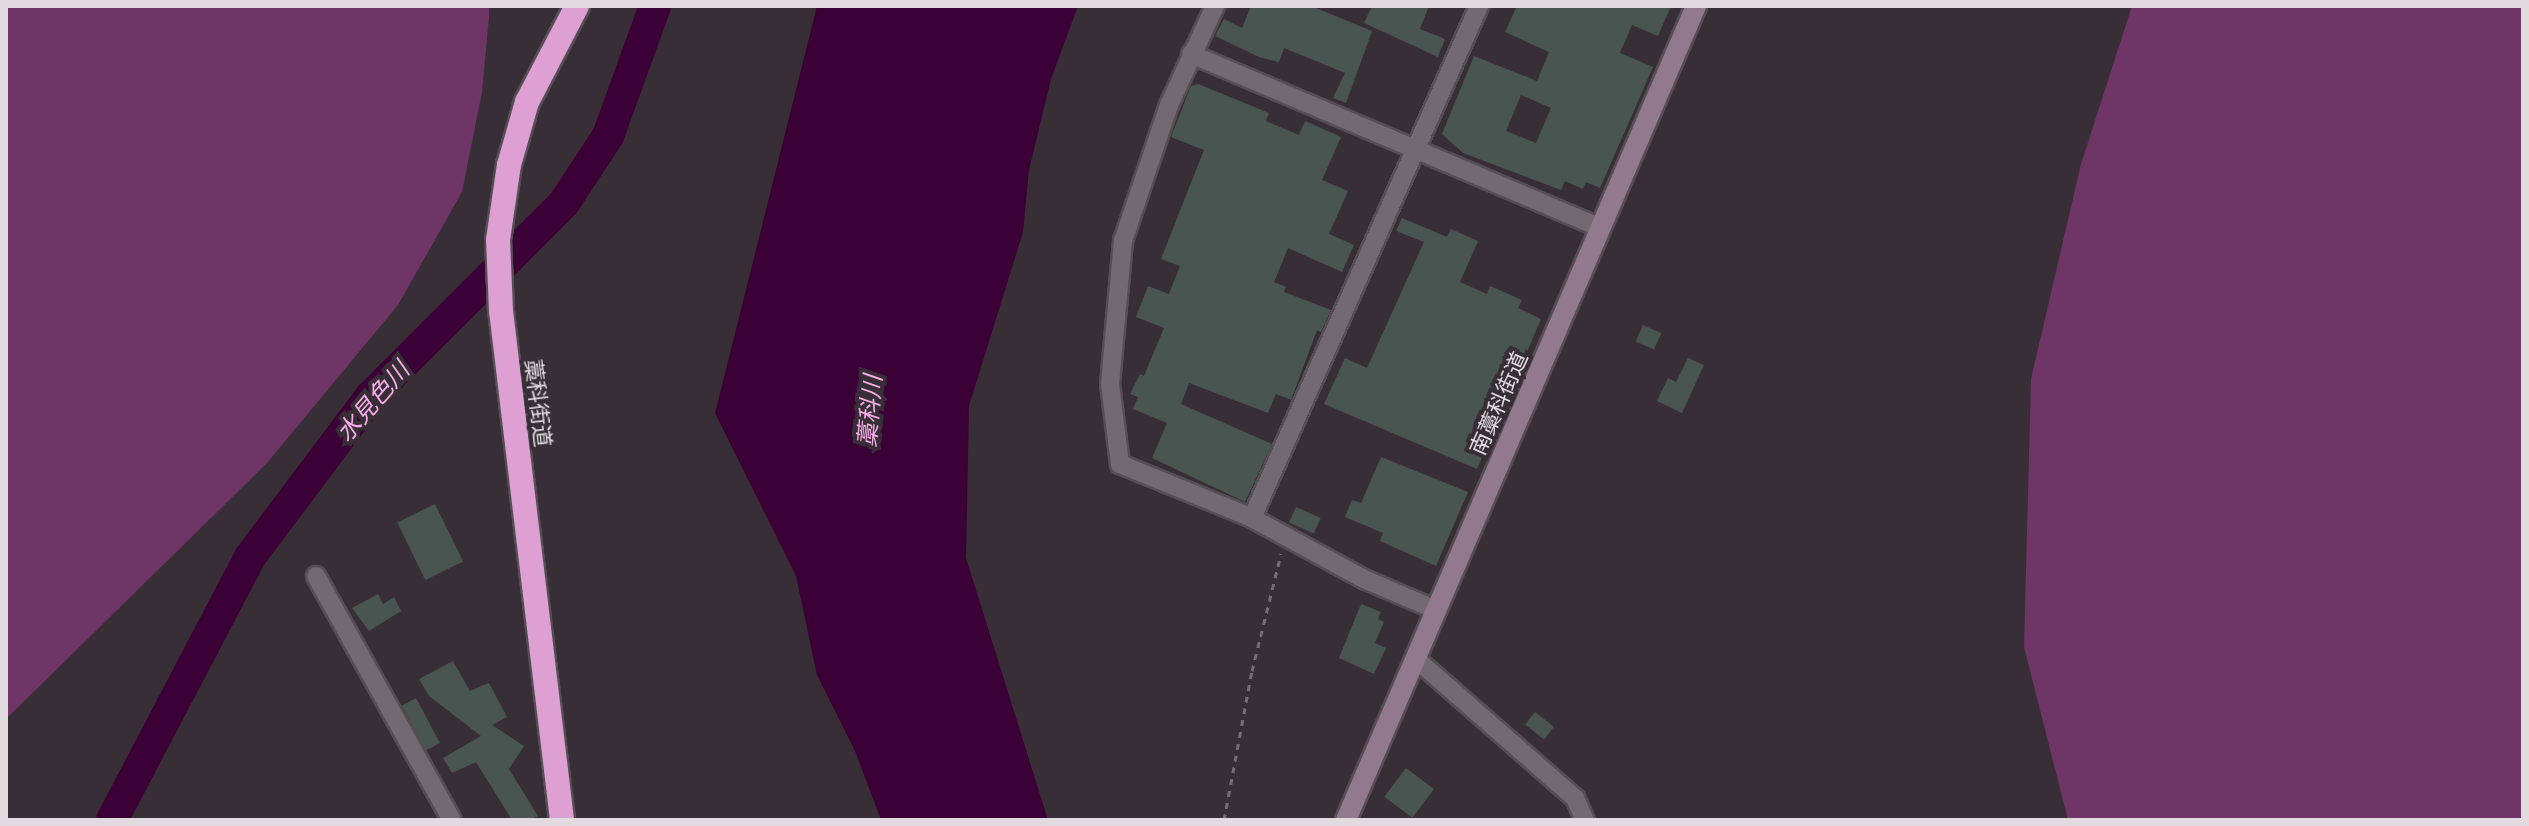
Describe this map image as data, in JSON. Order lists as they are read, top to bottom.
{
  "streets": {
    "highway": ["藁科街道"],
    "main road": ["南藁科街道"]
  },
  "water": ["水見色川", "藁科川"]
}
